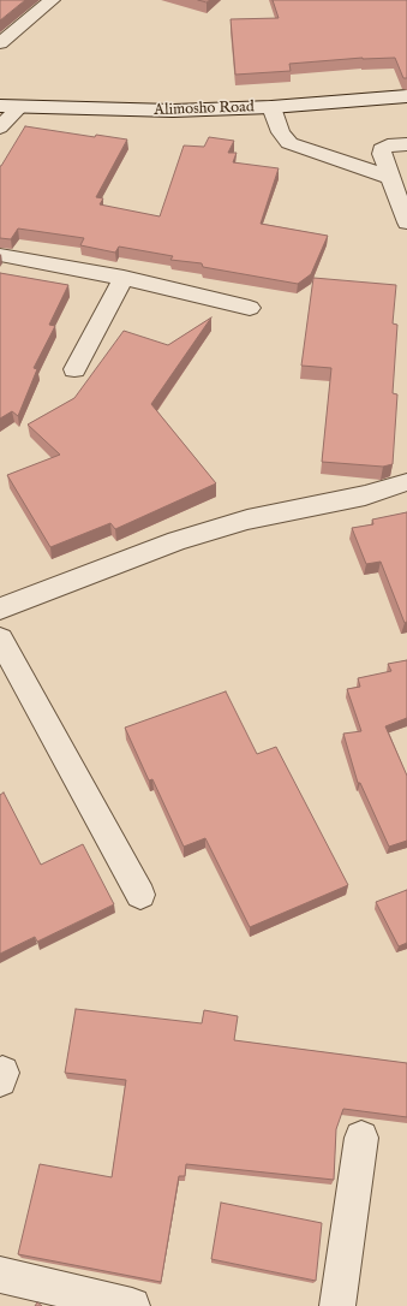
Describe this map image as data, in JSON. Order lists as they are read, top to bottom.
{
  "streets": {
    "street": ["Alimosho Road"]
  }
}
